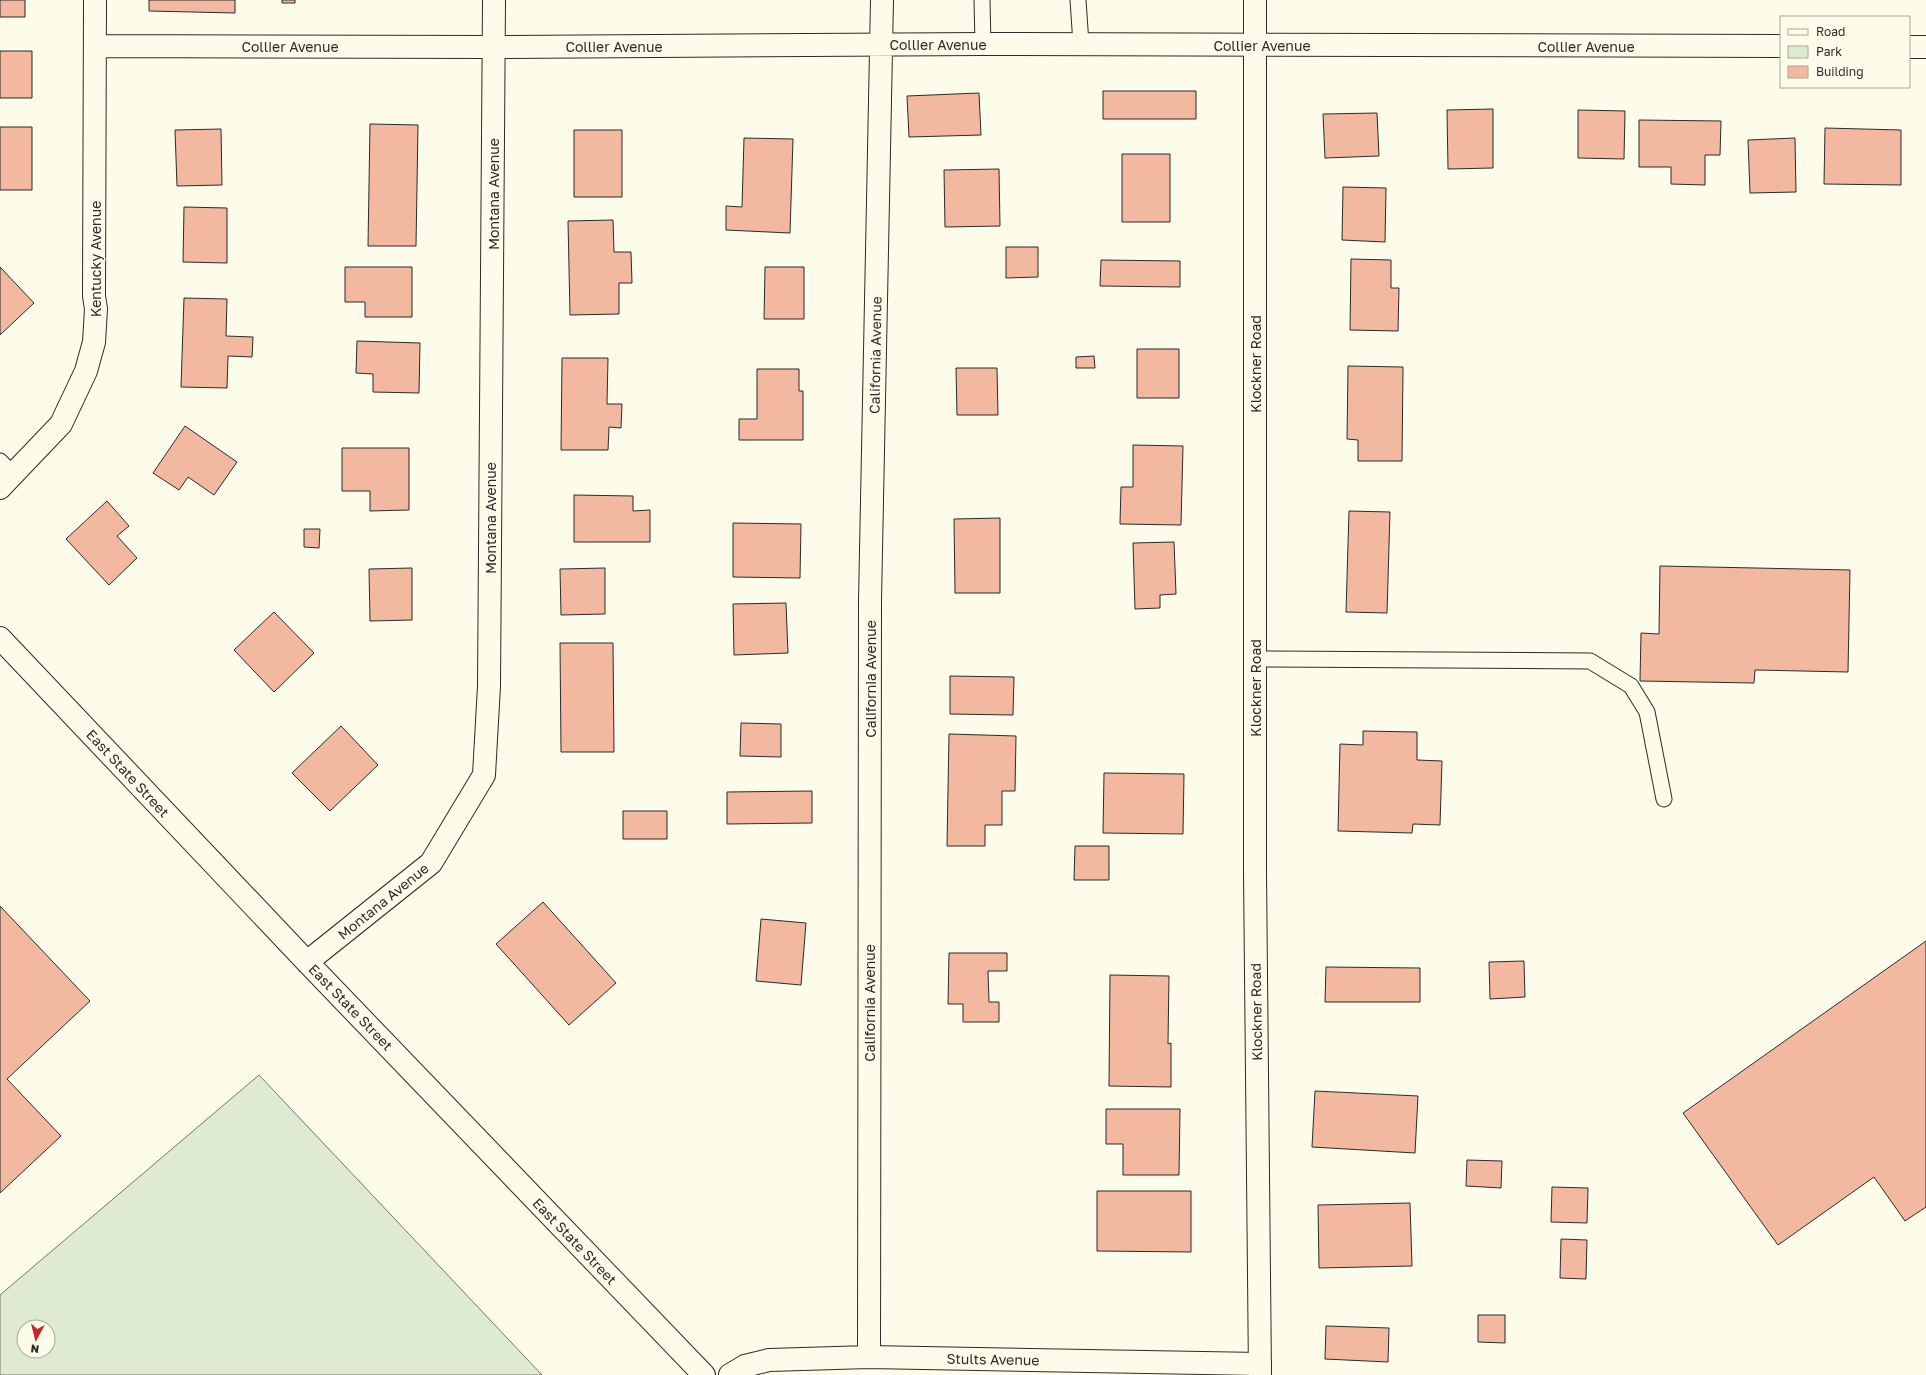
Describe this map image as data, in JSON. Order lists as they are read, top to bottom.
{
  "streets": {
    "street": [
      "Collier Avenue",
      "Montana Avenue",
      "Kentucky Avenue",
      "California Avenue",
      "Klockner Road",
      "East State Street",
      "Stults Avenue"
    ]
  },
  "crossings": [
    ["Collier Avenue", "Montana Avenue"],
    ["Collier Avenue", "Kentucky Avenue"],
    ["Collier Avenue", "California Avenue"],
    ["Collier Avenue", "Klockner Road"],
    ["Montana Avenue", "East State Street"],
    ["California Avenue", "Stults Avenue"],
    ["Klockner Road", "Stults Avenue"]
  ],
  "legend": ["Road", "Park", "Building"],
  "north": "bottom"
}
